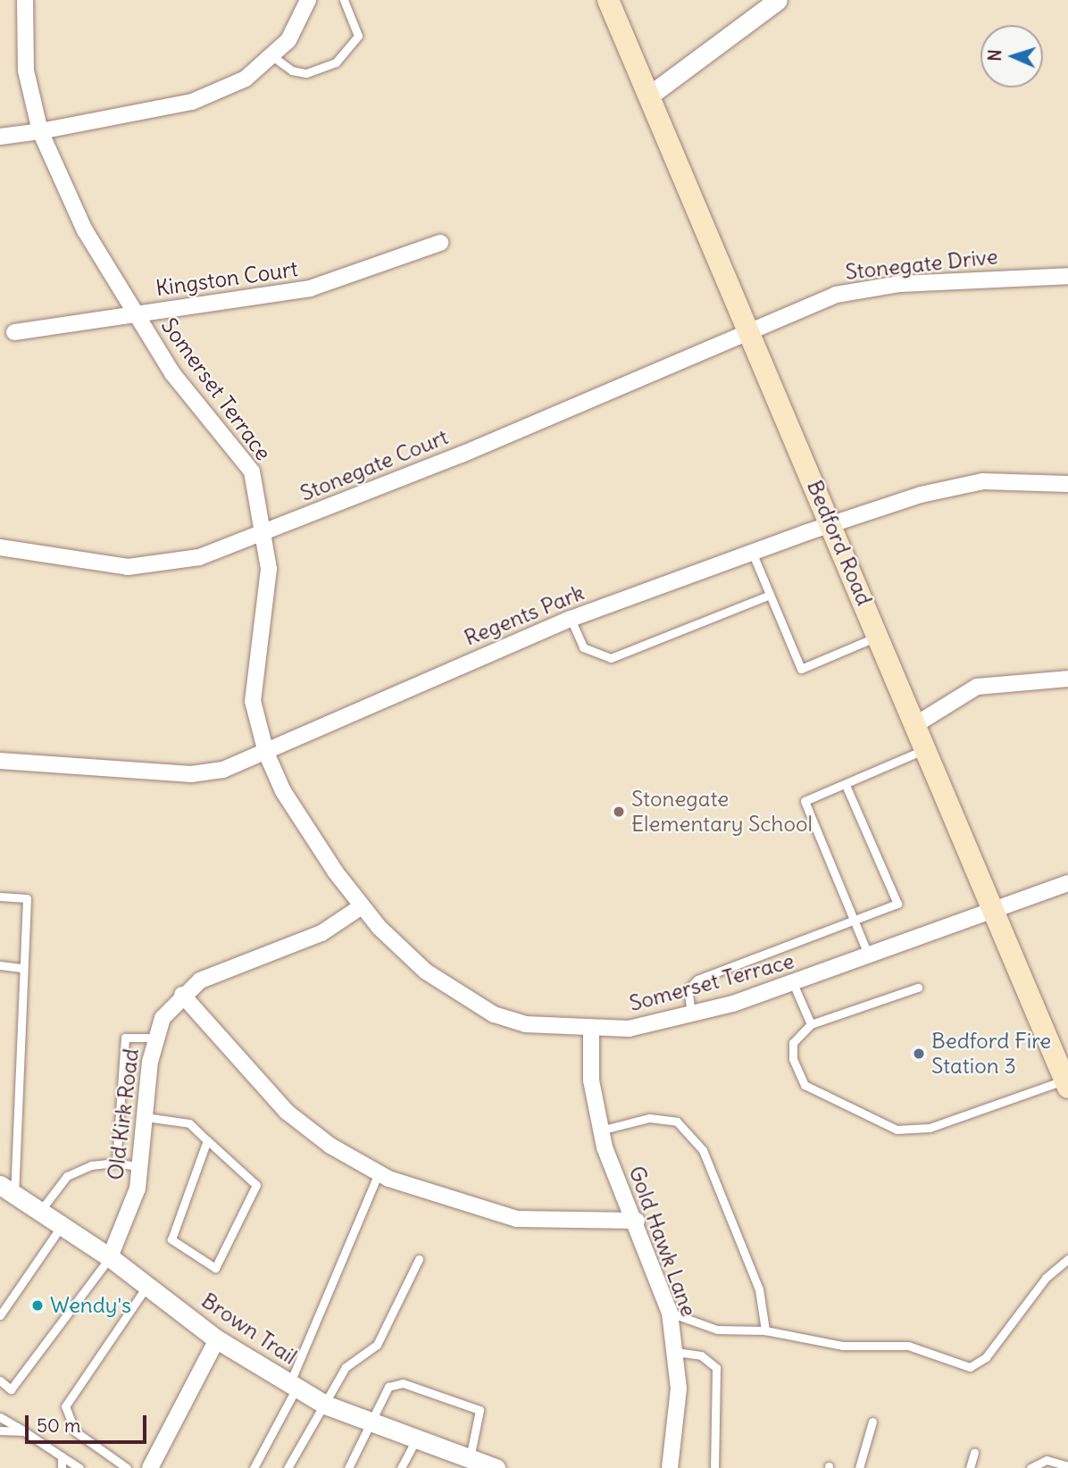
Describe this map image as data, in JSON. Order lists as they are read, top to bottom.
{
  "streets": {
    "main road": ["Bedford Road"],
    "street": [
      "Stonegate Drive",
      "Kingston Court",
      "Somerset Terrace",
      "Stonegate Court",
      "Regents Park",
      "Old Kirk Road",
      "Gold Hawk Lane",
      "Brown Trail"
    ]
  },
  "crossings": [
    ["Stonegate Drive", "Stonegate Court"],
    ["Stonegate Drive", "Bedford Road"],
    ["Kingston Court", "Somerset Terrace"],
    ["Somerset Terrace", "Stonegate Court"],
    ["Somerset Terrace", "Bedford Road"],
    ["Somerset Terrace", "Regents Park"],
    ["Somerset Terrace", "Old Kirk Road"],
    ["Somerset Terrace", "Gold Hawk Lane"],
    ["Stonegate Court", "Bedford Road"],
    ["Bedford Road", "Regents Park"],
    ["Old Kirk Road", "Brown Trail"]
  ],
  "places": ["Stonegate Elementary School", "Bedford Fire Station 3", "Wendy's"],
  "scale_bar": "50 m",
  "north": "left"
}
